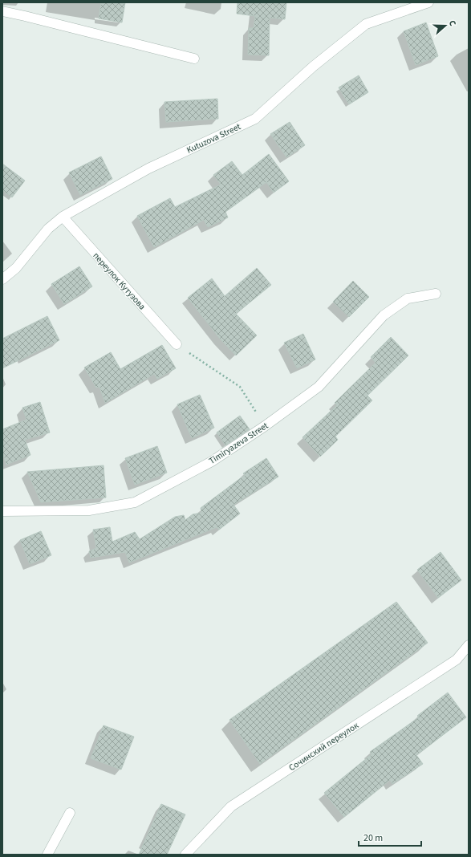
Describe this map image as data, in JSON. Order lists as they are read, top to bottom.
{
  "streets": {
    "street": [
      "Kutuzova Street",
      "переулок Кутузова",
      "Timiryazeva Street",
      "Сочинский переулок"
    ]
  },
  "crossings": [
    ["Kutuzova Street", "переулок Кутузова"]
  ],
  "scale_bar": "20 m",
  "north": "right"
}
